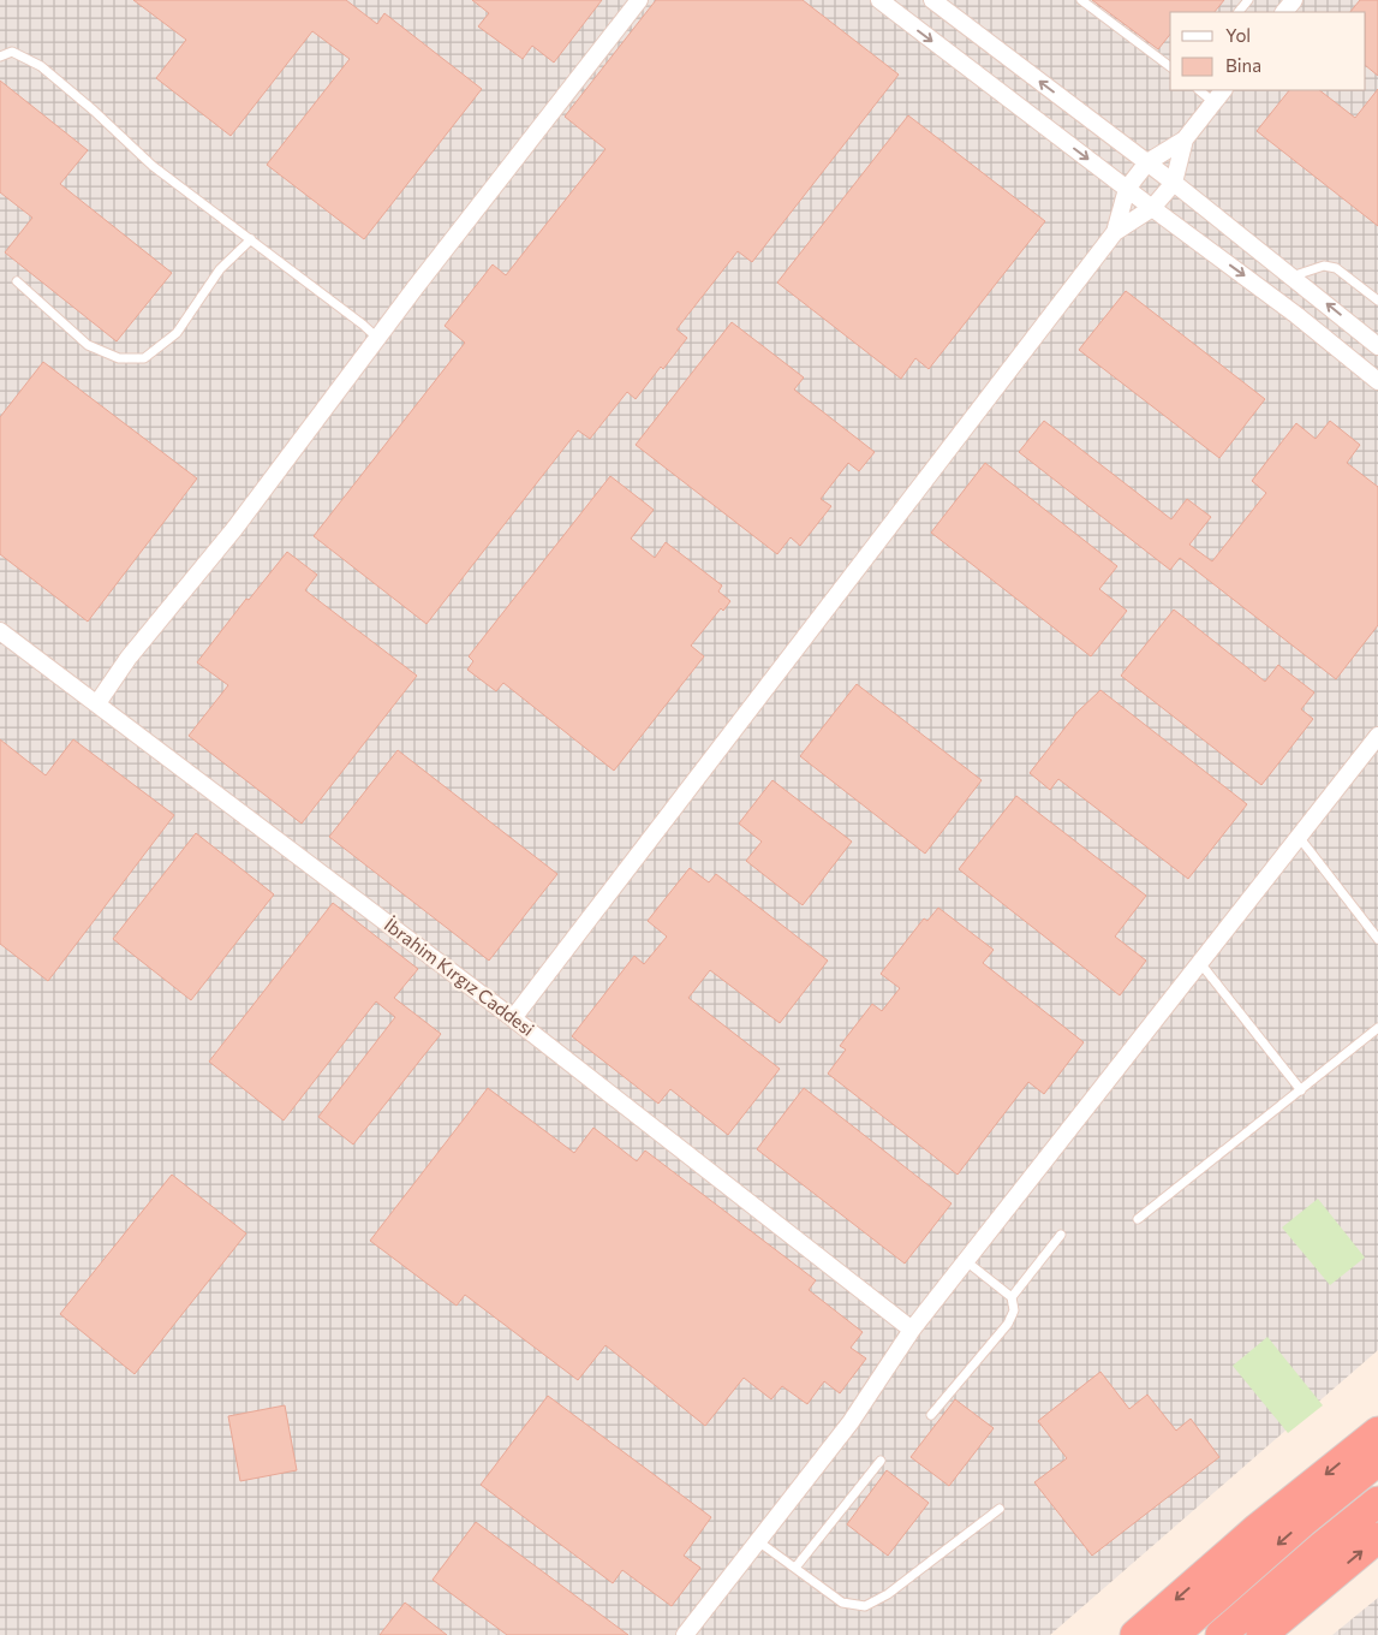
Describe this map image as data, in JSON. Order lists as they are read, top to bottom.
{
  "streets": {
    "street": ["İbrahim Kırgız Caddesi"]
  },
  "legend": ["Yol", "Bina"]
}
